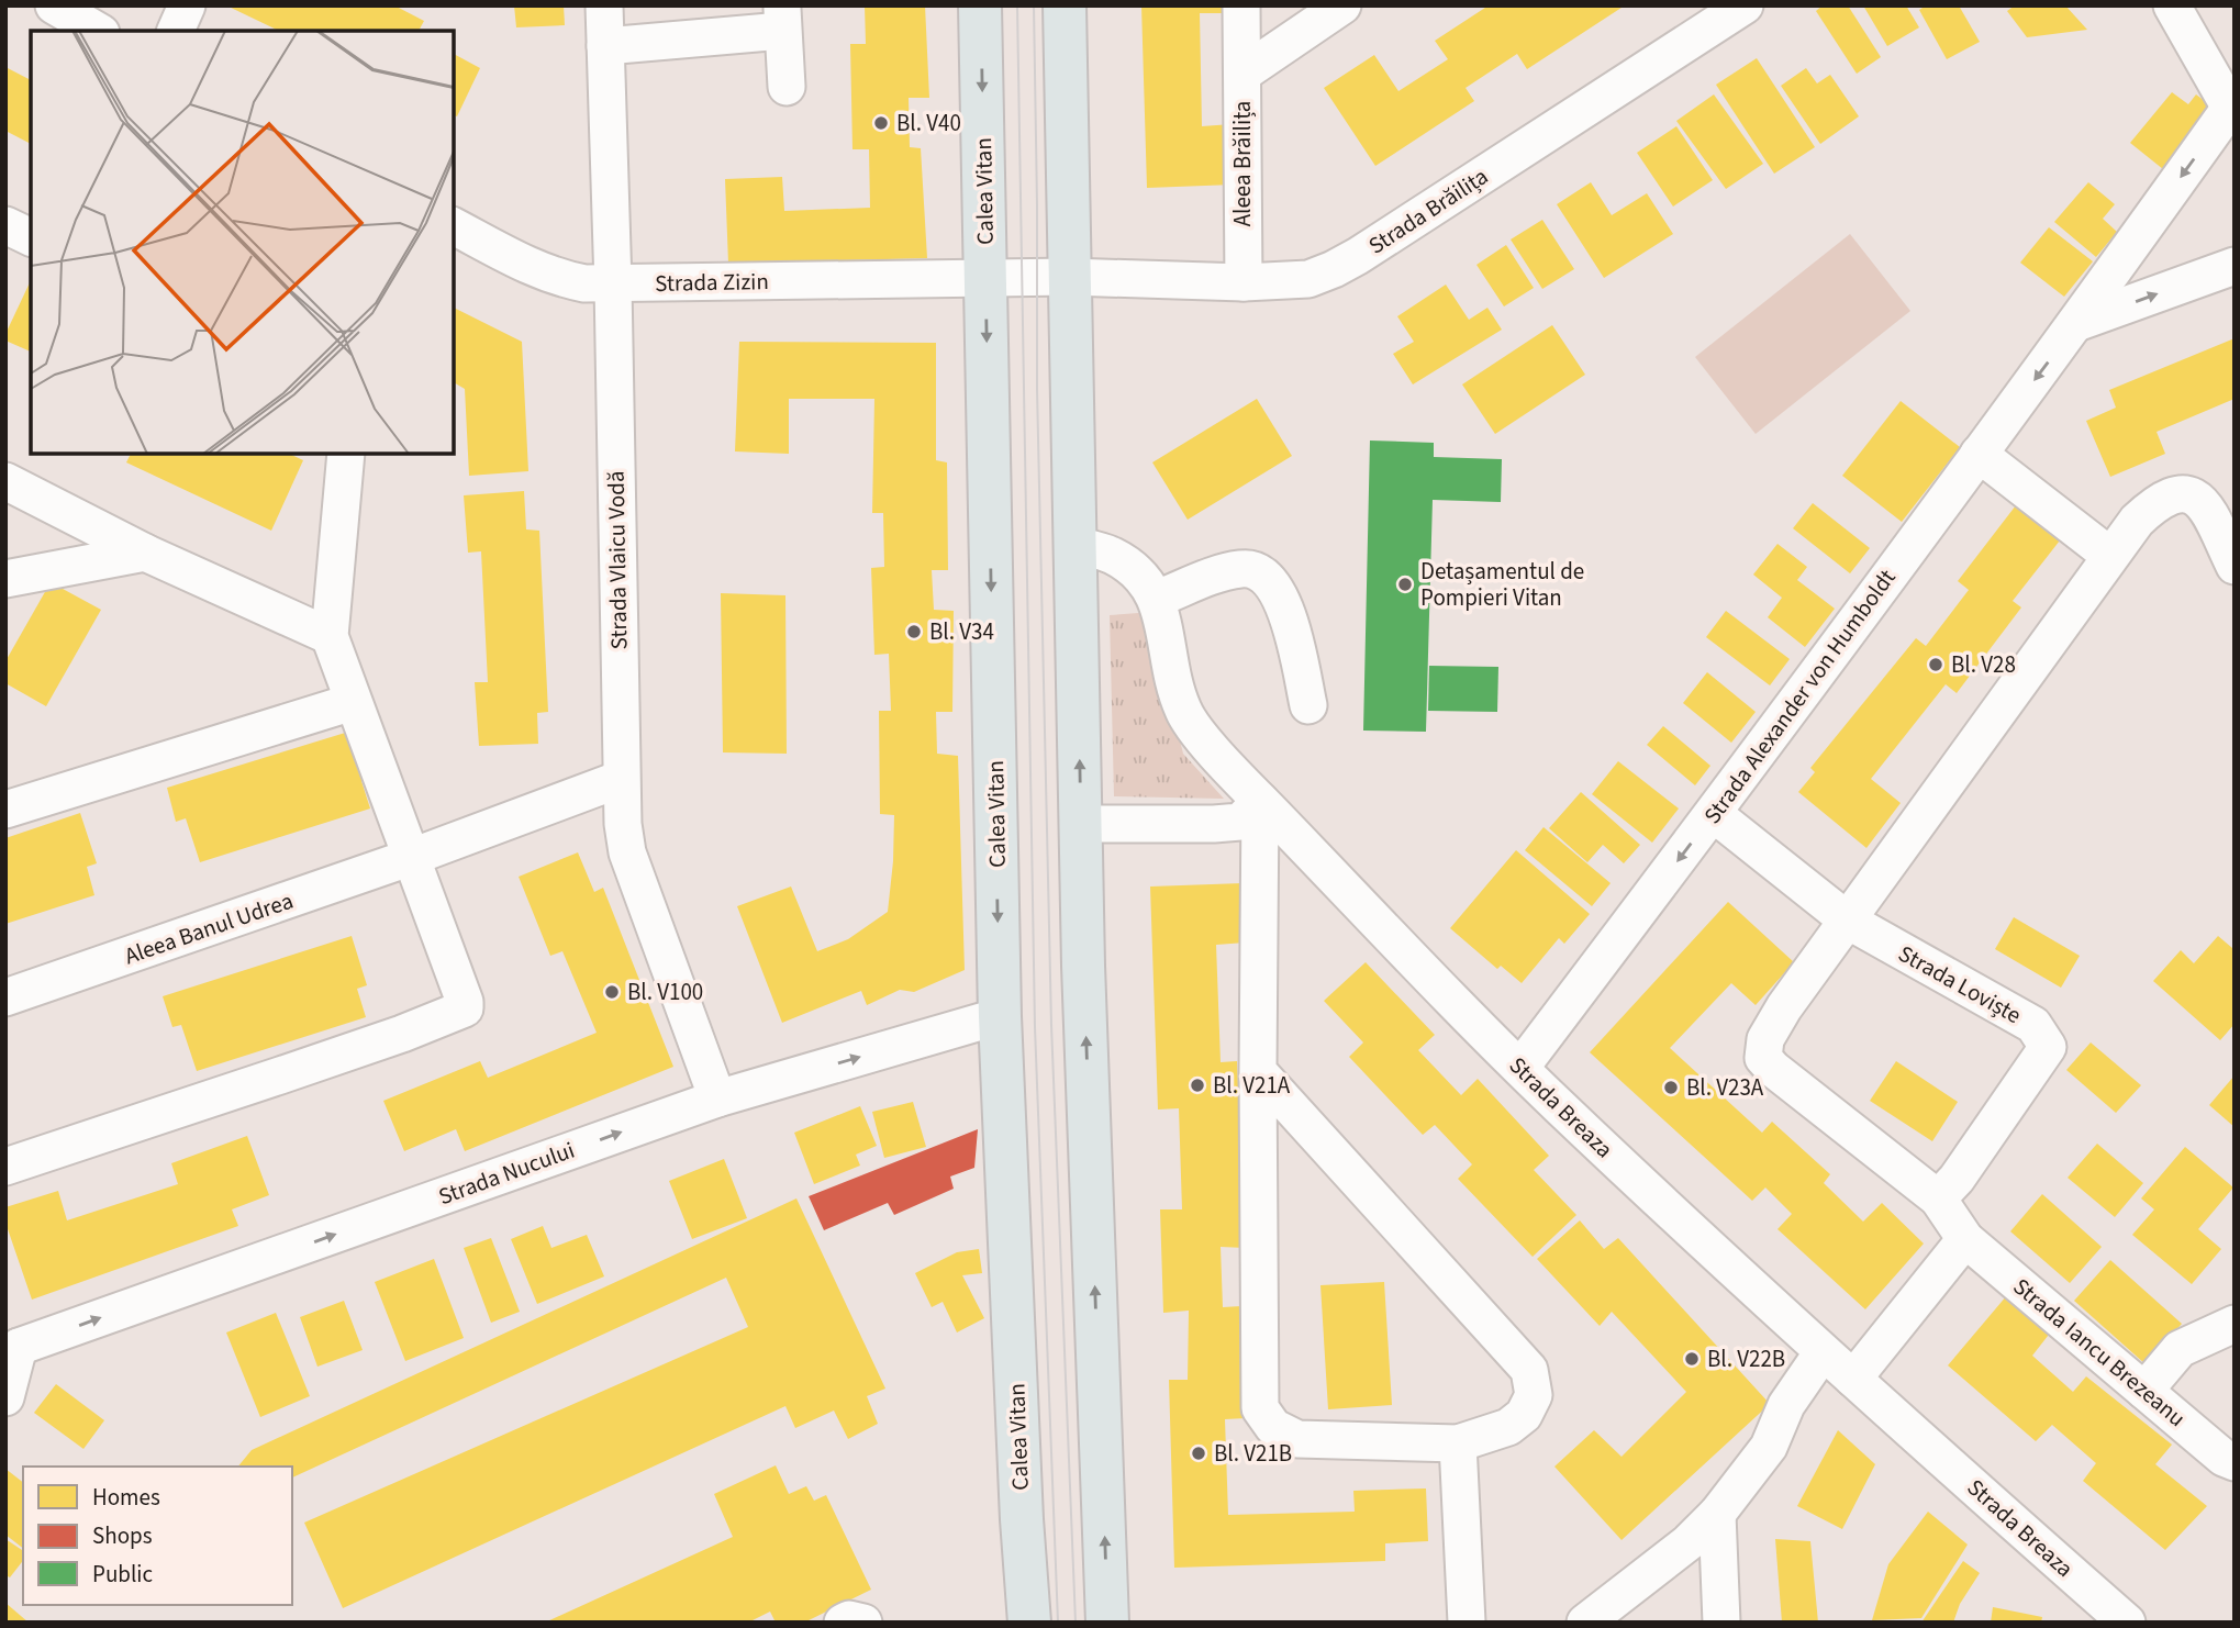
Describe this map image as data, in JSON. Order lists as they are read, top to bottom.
{
  "streets": {
    "main road": ["Calea Vitan"],
    "street": [
      "Aleea Brăilița",
      "Strada Brăilița",
      "Strada Zizin",
      "Strada Vlaicu Vodă",
      "Strada Alexander von Humboldt",
      "Aleea Banul Udrea",
      "Strada Loviște",
      "Strada Breaza",
      "Strada Nucului",
      "Strada Iancu Brezeanu"
    ]
  },
  "crossings": [
    ["Aleea Brăilița", "Strada Brăilița"],
    ["Calea Vitan", "Strada Zizin"],
    ["Calea Vitan", "Strada Nucului"],
    ["Strada Brăilița", "Strada Zizin"],
    ["Strada Zizin", "Strada Vlaicu Vodă"],
    ["Strada Vlaicu Vodă", "Aleea Banul Udrea"],
    ["Strada Vlaicu Vodă", "Strada Nucului"],
    ["Strada Alexander von Humboldt", "Strada Loviște"],
    ["Strada Alexander von Humboldt", "Strada Breaza"]
  ],
  "one_way": ["Strada Alexander von Humboldt", "Strada Nucului"],
  "places": [
    "Bl. V40",
    "Detașamentul de Pompieri Vitan",
    "Bl. V34",
    "Bl. V28",
    "Bl. V100",
    "Bl. V21A",
    "Bl. V23A",
    "Bl. V22B",
    "Bl. V21B"
  ],
  "legend": ["Homes", "Shops", "Public"]
}
